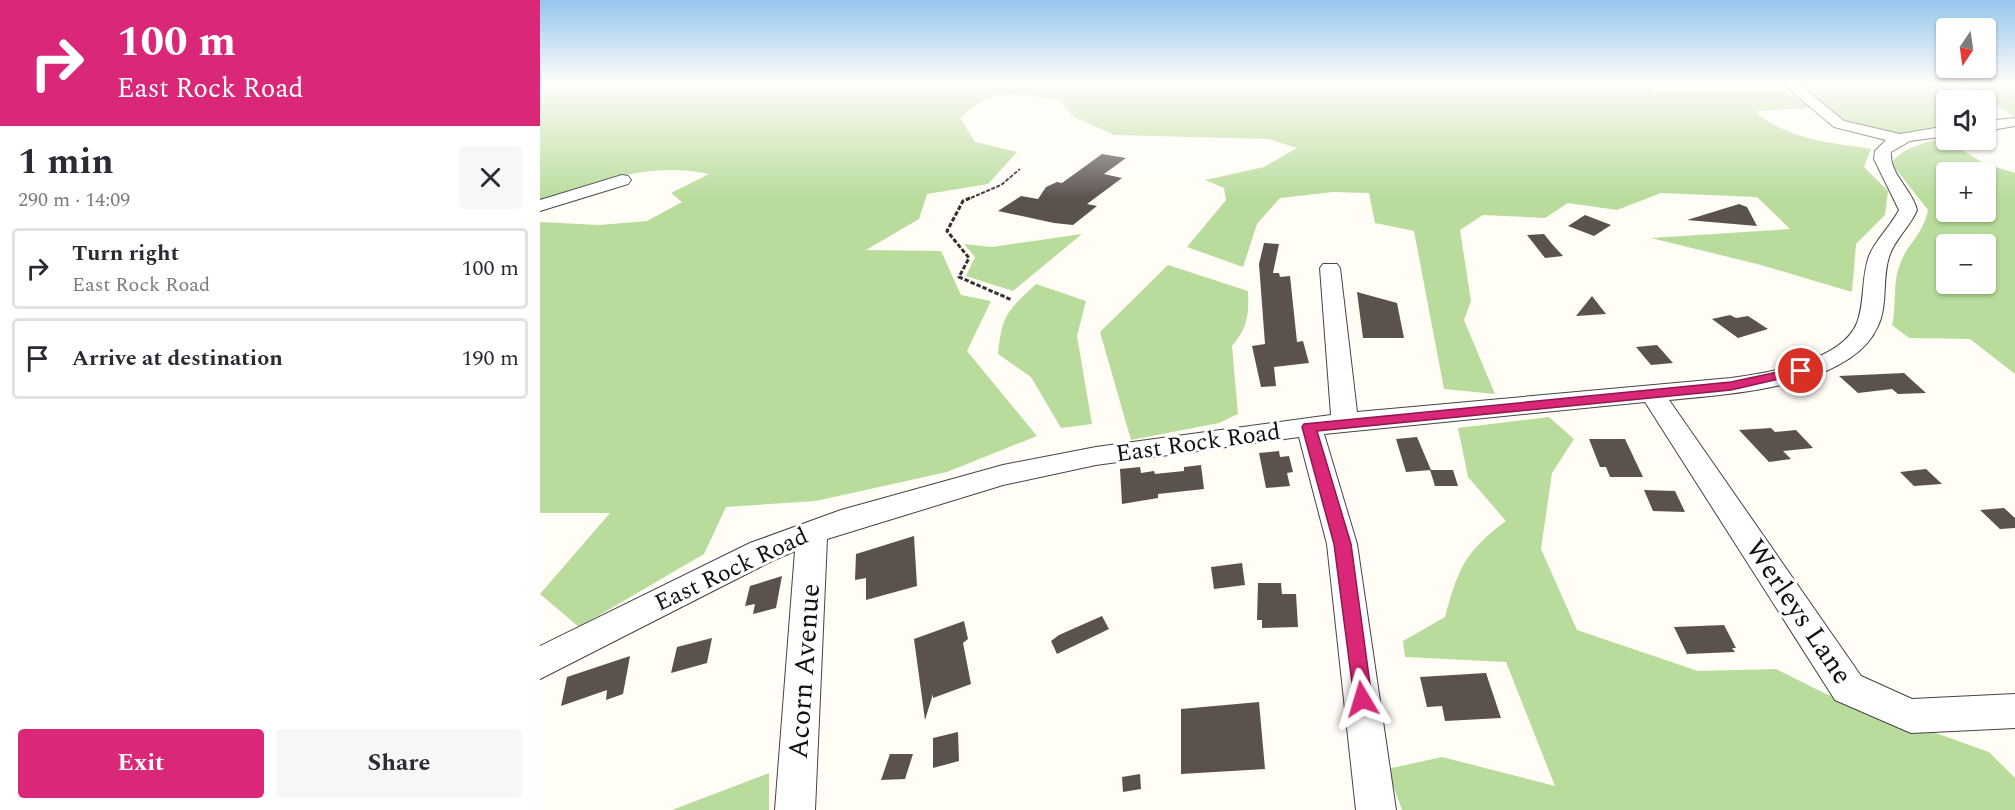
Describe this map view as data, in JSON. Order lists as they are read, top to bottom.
{
  "streets": {
    "street": ["East Rock Road", "Werleys Lane", "Acorn Avenue"]
  },
  "crossings": [
    ["East Rock Road", "Werleys Lane"],
    ["East Rock Road", "Acorn Avenue"]
  ],
  "north": "bottom",
  "page": {
    "turn": ["100 m", "East Rock Road"],
    "map_buttons": ["+", "−"],
    "heading": ["1 min", "290 m · 14:09"],
    "list": [
      {
        "name": "Turn right",
        "note": "East Rock Road",
        "value": "100 m"
      },
      {
        "name": "Arrive at destination",
        "value": "190 m"
      }
    ],
    "buttons": ["Exit", "Share"]
  }
}
